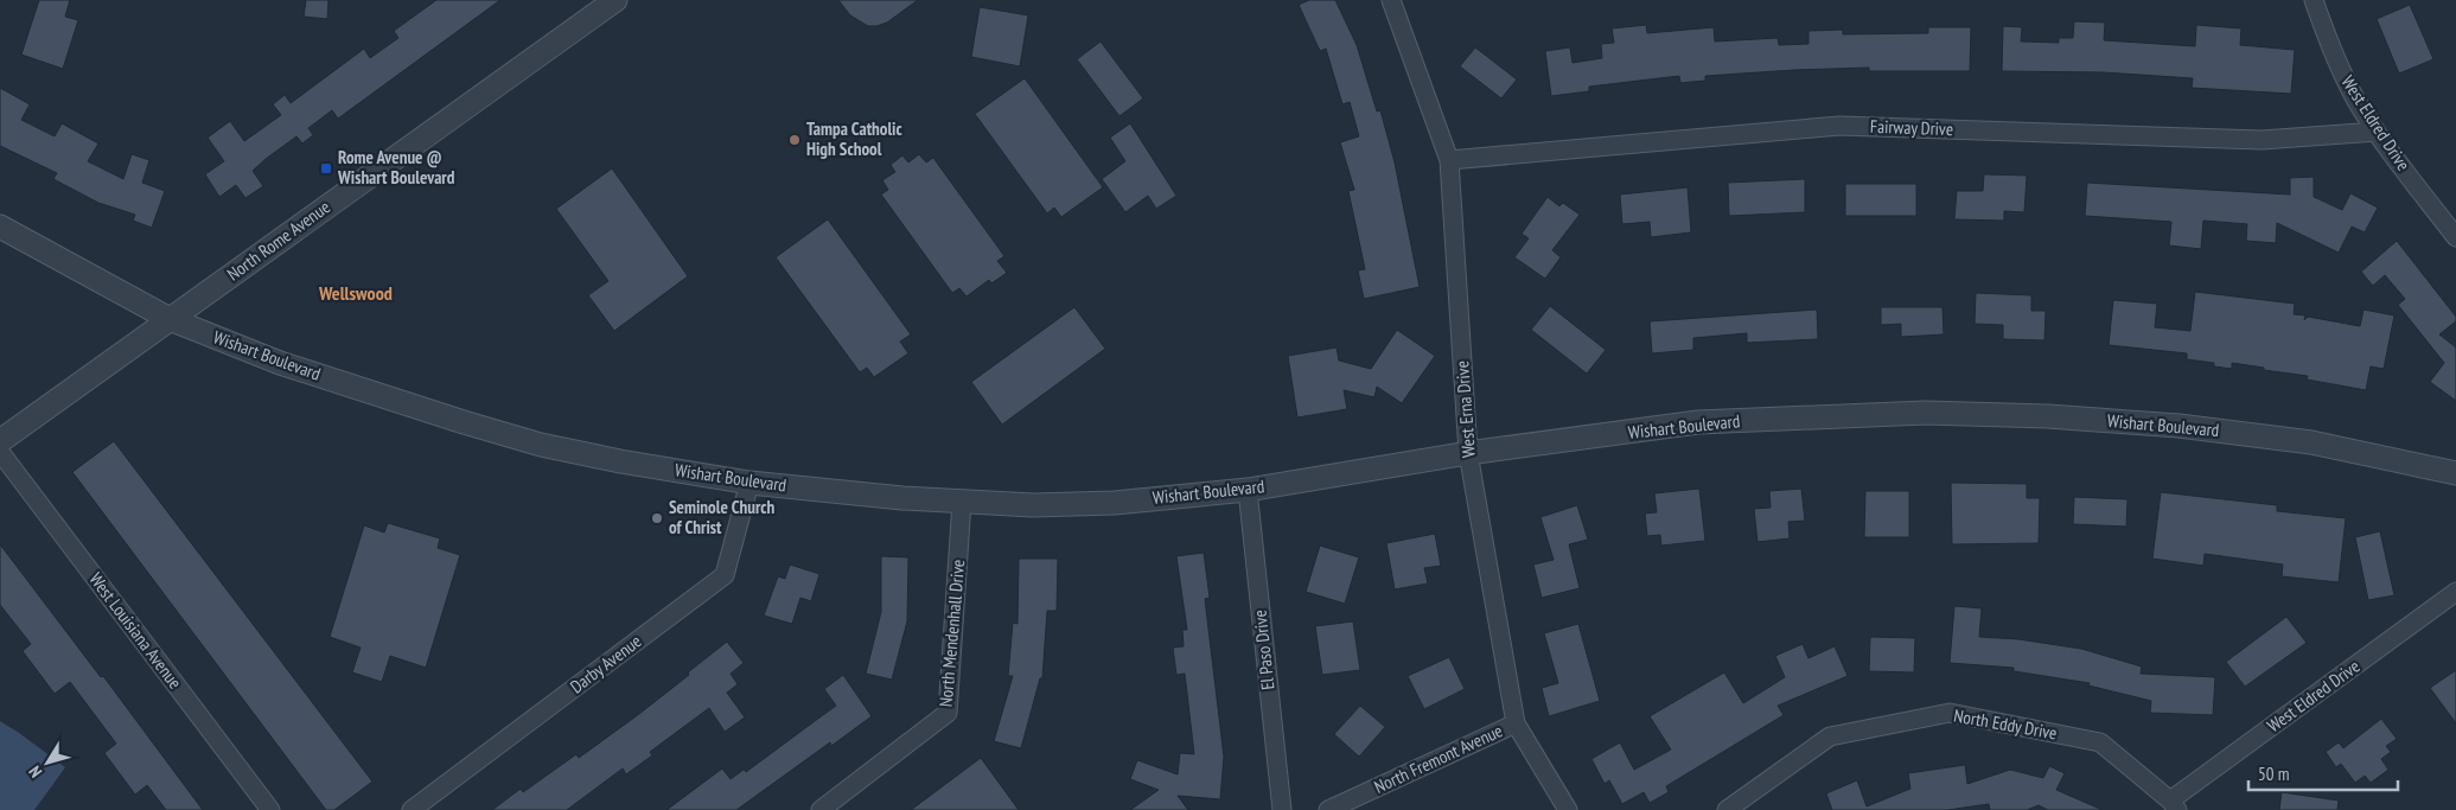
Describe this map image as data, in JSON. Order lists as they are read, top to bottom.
{
  "streets": {
    "street": [
      "West Eldred Drive",
      "Fairway Drive",
      "North Rome Avenue",
      "Wishart Boulevard",
      "West Erna Drive",
      "West Louisiana Avenue",
      "North Mendenhall Drive",
      "El Paso Drive",
      "Darby Avenue",
      "North Eddy Drive",
      "North Fremont Avenue"
    ]
  },
  "crossings": [
    ["West Eldred Drive", "Fairway Drive"],
    ["West Eldred Drive", "North Eddy Drive"],
    ["Fairway Drive", "West Erna Drive"],
    ["North Rome Avenue", "Wishart Boulevard"],
    ["Wishart Boulevard", "West Erna Drive"],
    ["Wishart Boulevard", "North Mendenhall Drive"],
    ["Wishart Boulevard", "El Paso Drive"],
    ["Wishart Boulevard", "Darby Avenue"],
    ["West Erna Drive", "North Fremont Avenue"]
  ],
  "districts": ["Wellswood"],
  "places": {
    "other": ["Tampa Catholic High School", "Seminole Church of Christ"],
    "transit": ["Rome Avenue @ Wishart Boulevard"]
  },
  "scale_bar": "50 m",
  "north": "bottom left"
}
